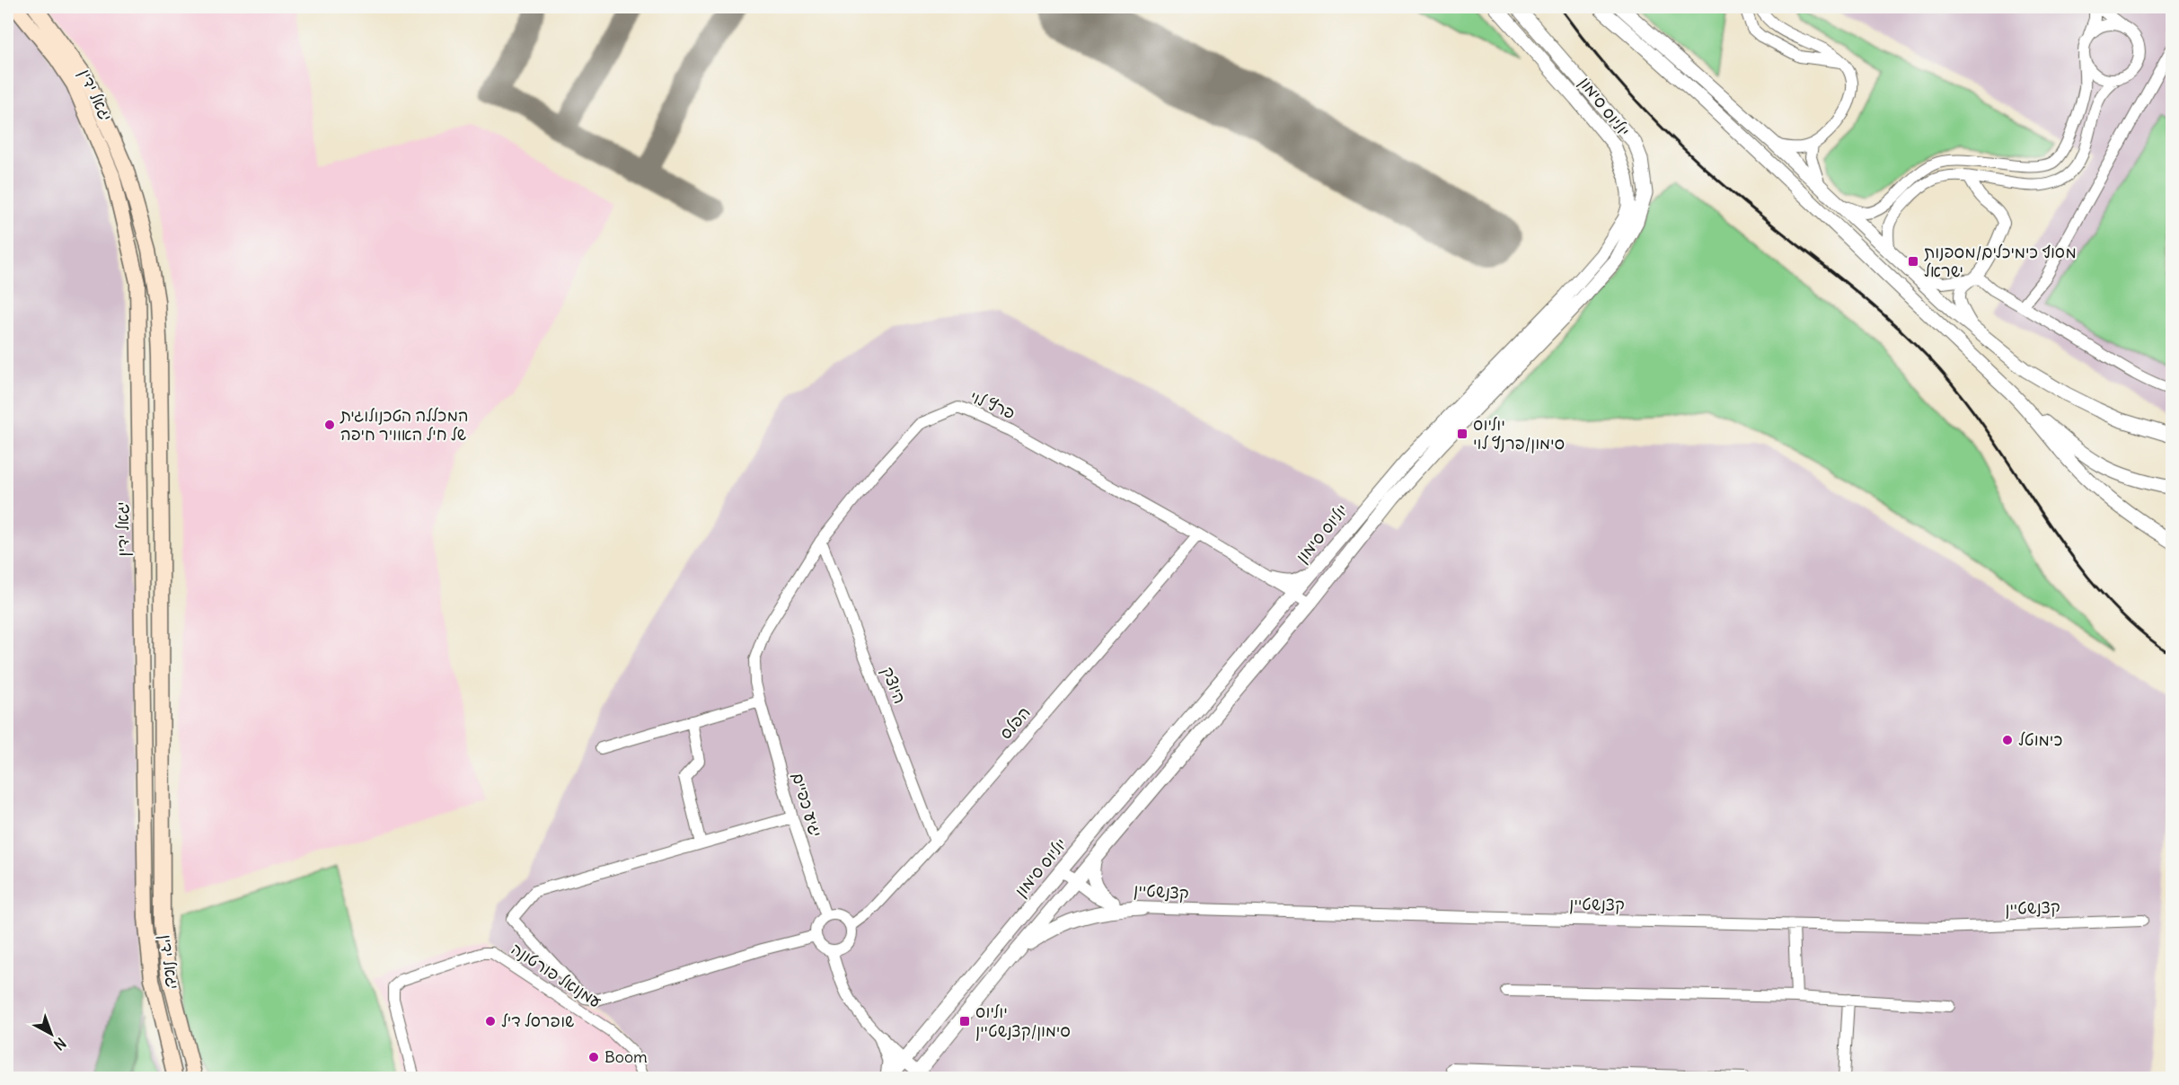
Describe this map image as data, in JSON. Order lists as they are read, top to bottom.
{
  "streets": {
    "main road": ["יגאל ידין"],
    "street": [
      "יוליוס סימון",
      "פרץ לוי",
      "היוצק",
      "הפלס",
      "יגיע כפיים",
      "קצנשטיין",
      "עמנואל פורטונה"
    ]
  },
  "crossings": [
    ["יוליוס סימון", "פרץ לוי"],
    ["יוליוס סימון", "קצנשטיין"],
    ["פרץ לוי", "היוצק"],
    ["פרץ לוי", "הפלס"],
    ["פרץ לוי", "יגיע כפיים"],
    ["היוצק", "הפלס"],
    ["הפלס", "יגיע כפיים"]
  ],
  "places": {
    "transit": ["מסוף כימיכלים/מספנות ישראל", "יוליוס סימון/פרנץ לוי", "יוליוס סימון/קצנשטיין"],
    "other": [
      "המכללה הטכנולוגית של חיל האוויר חיפה",
      "כימוטל",
      "שופרסל דיל",
      "Boom"
    ]
  },
  "north": "bottom right"
}
